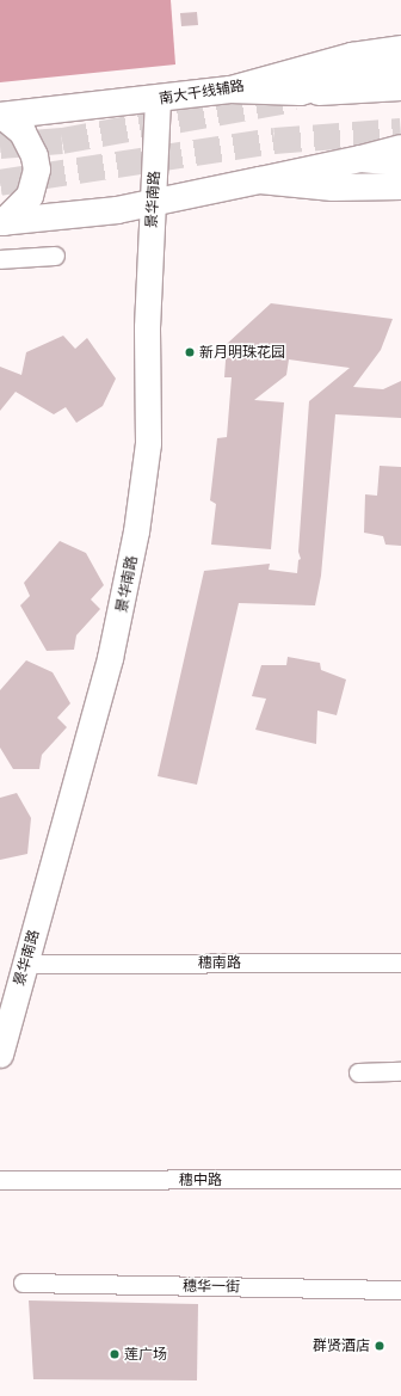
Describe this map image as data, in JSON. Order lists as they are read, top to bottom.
{
  "streets": {
    "main road": ["南大干线辅路", "景华南路"],
    "street": ["穗南路", "穗中路", "穗华一街"]
  },
  "crossings": [
    ["南大干线辅路", "景华南路"]
  ],
  "places": ["新月明珠花园", "群贤酒店", "莲广场"]
}
